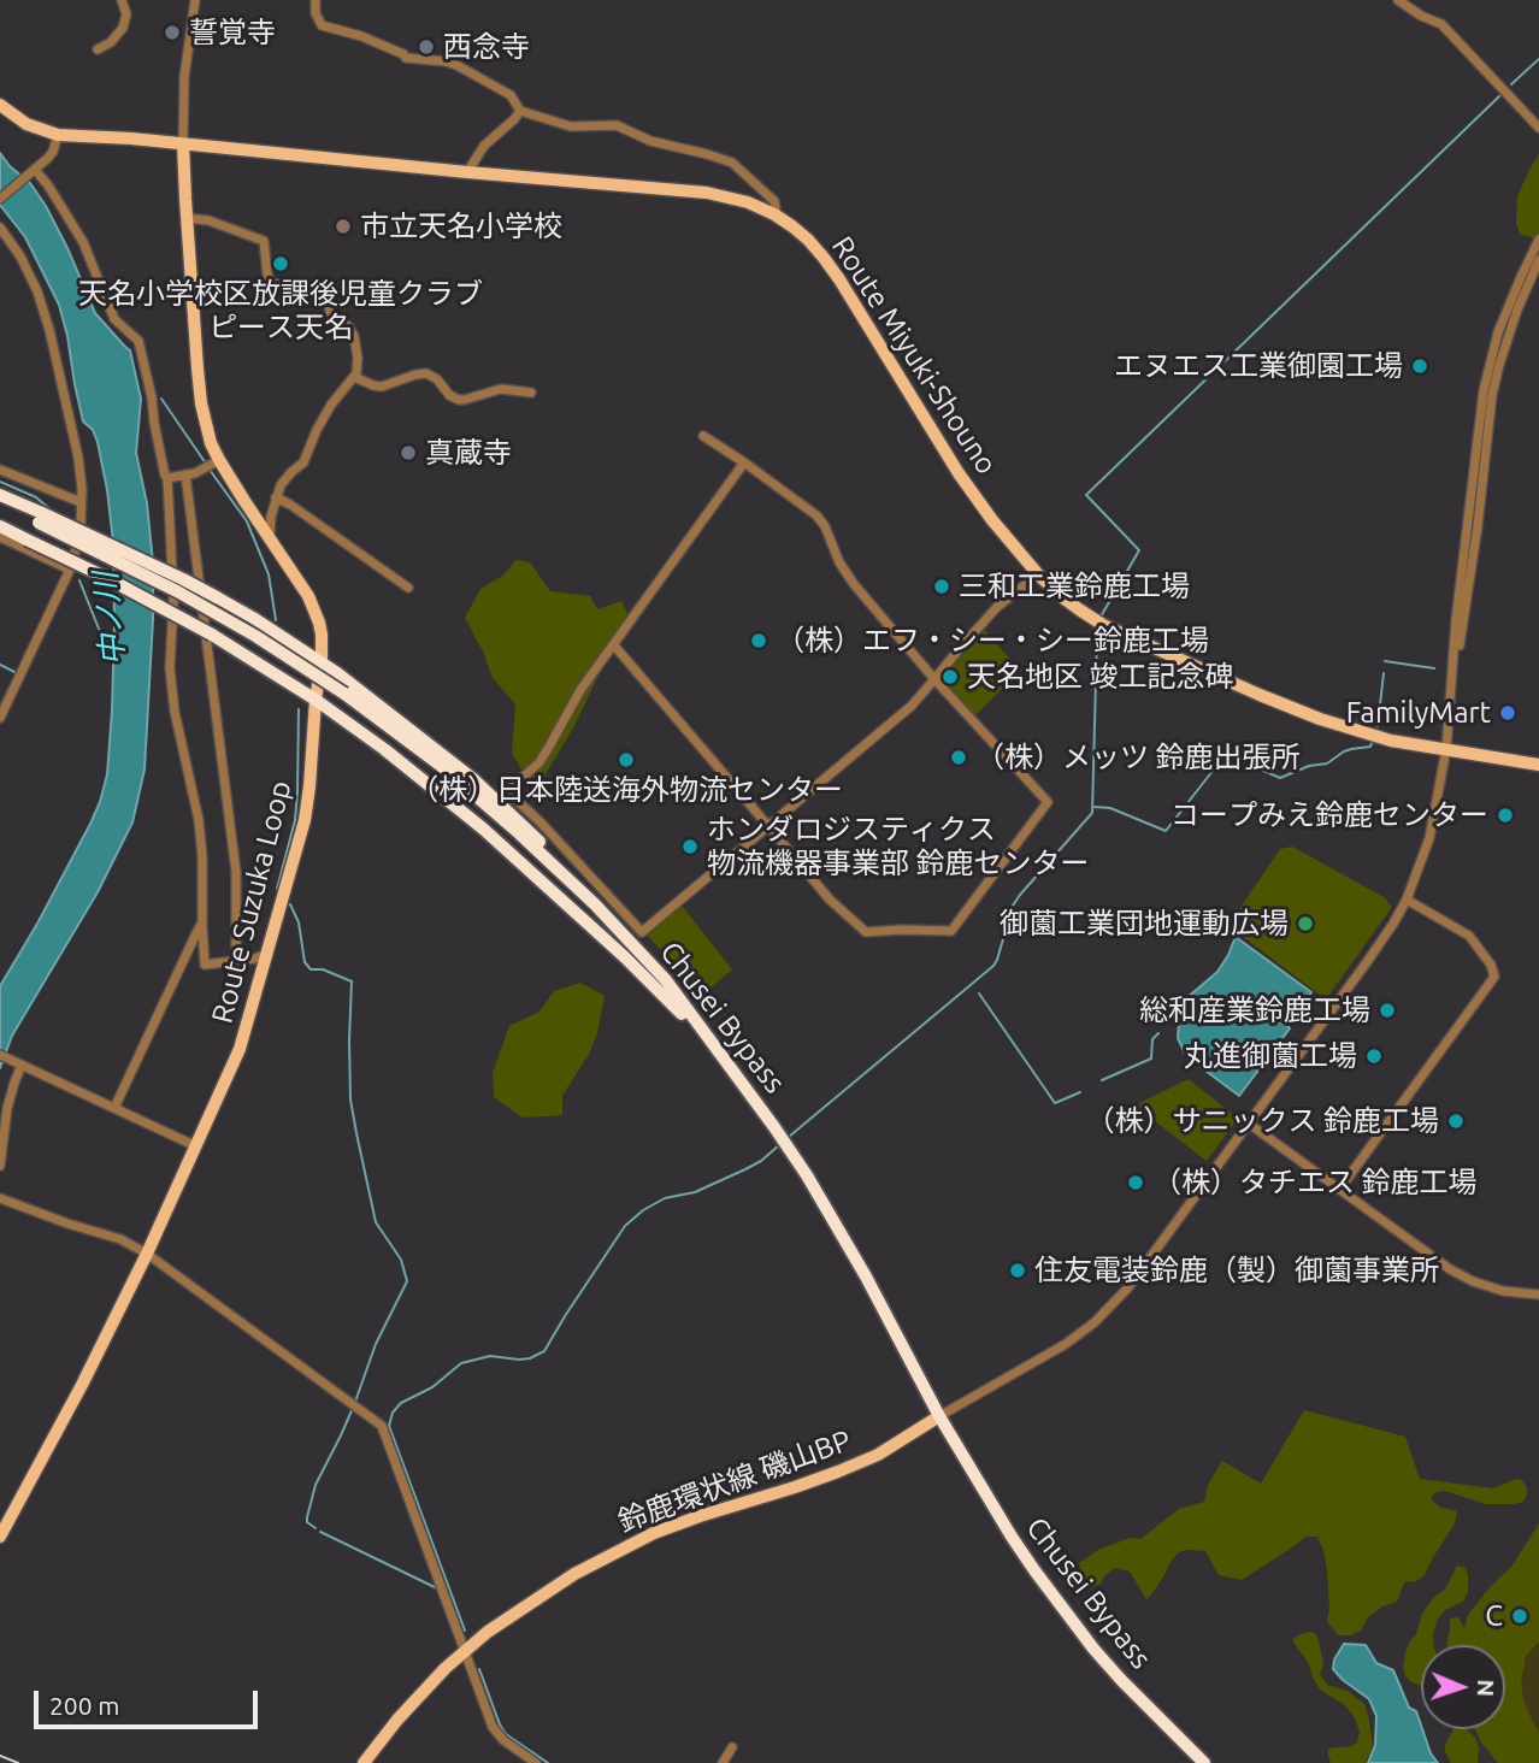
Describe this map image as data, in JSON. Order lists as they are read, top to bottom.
{
  "streets": {
    "highway": ["Chusei Bypass"],
    "main road": ["Route Miyuki-Shouno", "Route Suzuka Loop", "鈴鹿環状線 磯山BP"]
  },
  "crossings": [
    ["Route Miyuki-Shouno", "Route Suzuka Loop"],
    ["Chusei Bypass", "鈴鹿環状線 磯山BP"]
  ],
  "water": ["中ノ川"],
  "places": [
    "誓覚寺",
    "西念寺",
    "市立天名小学校",
    "天名小学校区放課後児童クラブ ピース天名",
    "エヌエス工業御園工場",
    "真蔵寺",
    "三和工業鈴鹿工場",
    "（株）エフ・シー・シー鈴鹿工場",
    "天名地区 竣工記念碑",
    "FamilyMart",
    "（株）メッツ 鈴鹿出張所",
    "（株）日本陸送海外物流センター",
    "コープみえ鈴鹿センター",
    "ホンダロジスティクス 物流機器事業部 鈴鹿センター",
    "御薗工業団地運動広場",
    "総和産業鈴鹿工場",
    "丸進御薗工場",
    "（株）サニックス 鈴鹿工場",
    "（株）タチエス 鈴鹿工場",
    "住友電装鈴鹿（製）御薗事業所",
    "C"
  ],
  "scale_bar": "200 m",
  "north": "right"
}
